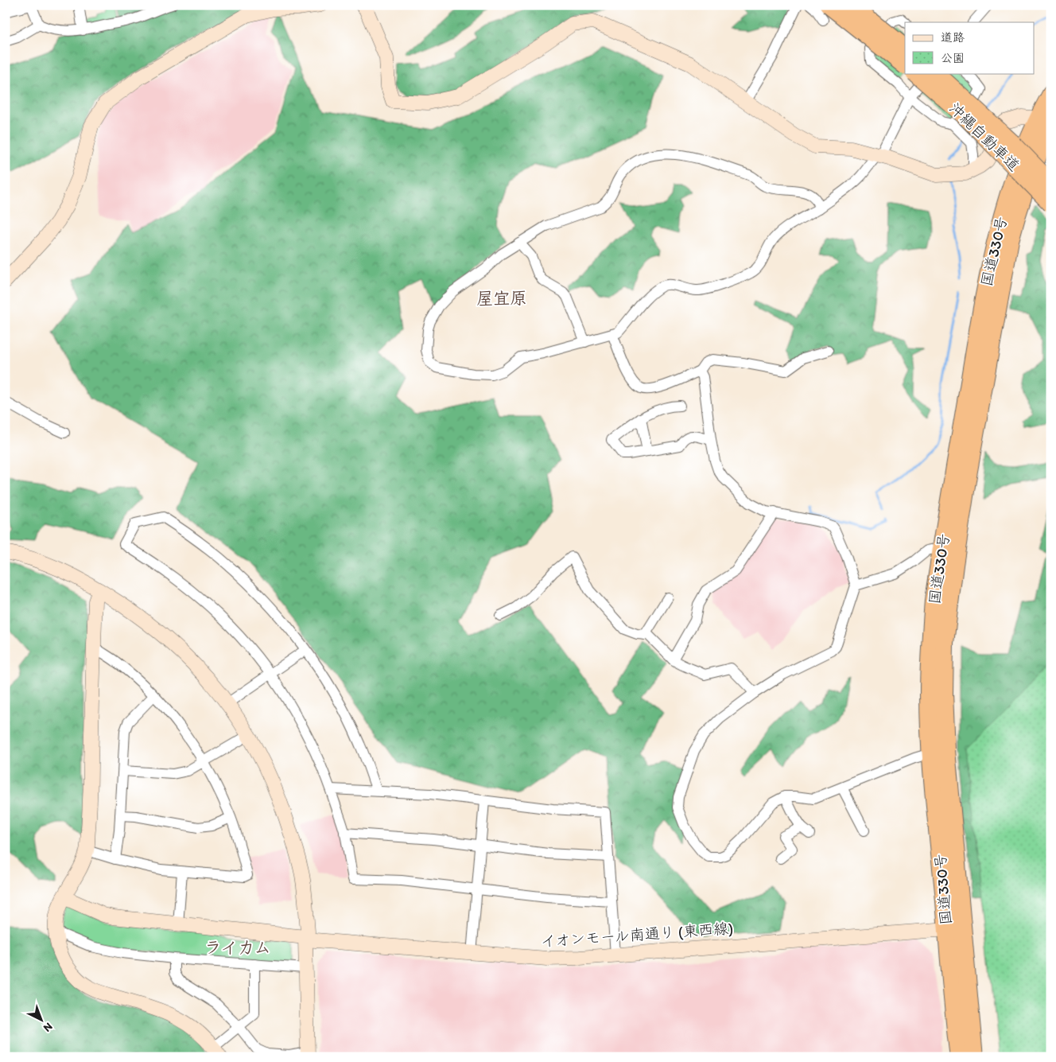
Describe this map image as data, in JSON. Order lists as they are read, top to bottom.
{
  "streets": {
    "highway": ["沖縄自動車道", "国道330号"],
    "street": ["イオンモール南通り (東西線)"]
  },
  "crossings": [
    ["国道330号", "イオンモール南通り (東西線)"]
  ],
  "districts": ["屋宜原", "ライカム"],
  "legend": ["道路", "公園"],
  "north": "bottom right"
}
